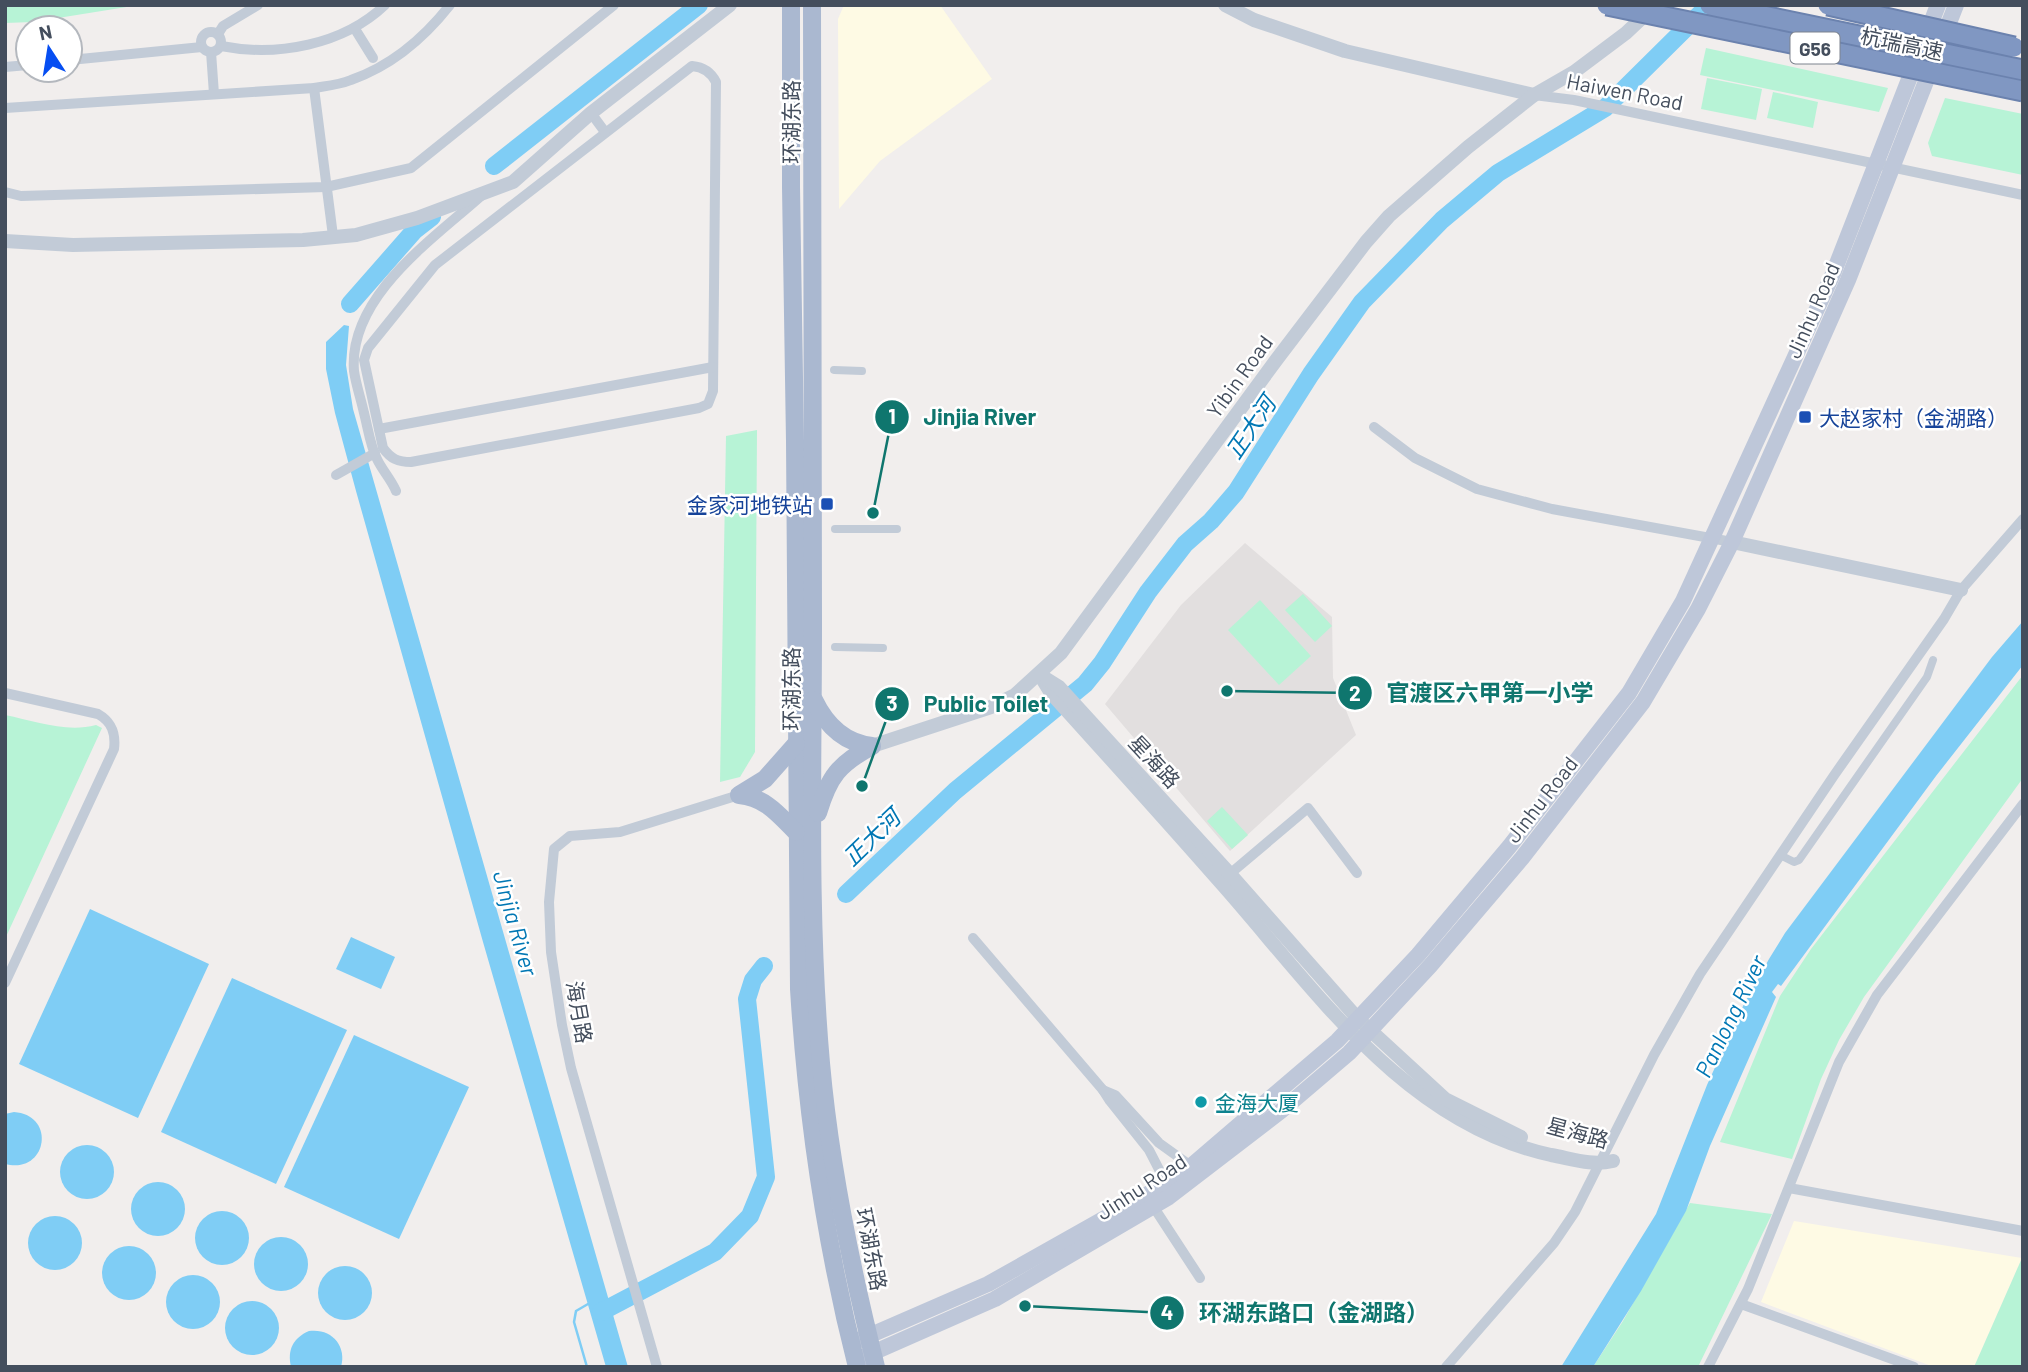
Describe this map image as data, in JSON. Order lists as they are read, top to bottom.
{
  "streets": {
    "highway": ["杭瑞高速", "G56"],
    "main road": ["环湖东路", "Jinhu Road"],
    "street": [
      "Haiwen Road",
      "Yibin Road",
      "星海路",
      "海月路"
    ]
  },
  "crossings": [
    ["Haiwen Road", "Jinhu Road"],
    ["Haiwen Road", "Yibin Road"],
    ["环湖东路", "Jinhu Road"],
    ["Jinhu Road", "星海路"],
    ["Yibin Road", "星海路"]
  ],
  "water": ["正大河", "Jinjia River", "Panlong River"],
  "places": {
    "transit": ["大赵家村（金湖路）", "金家河地铁站"],
    "other": [
      "Jinjia River",
      "官渡区六甲第一小学",
      "Public Toilet",
      "金海大厦",
      "环湖东路口（金湖路）"
    ]
  },
  "north": "top"
}
